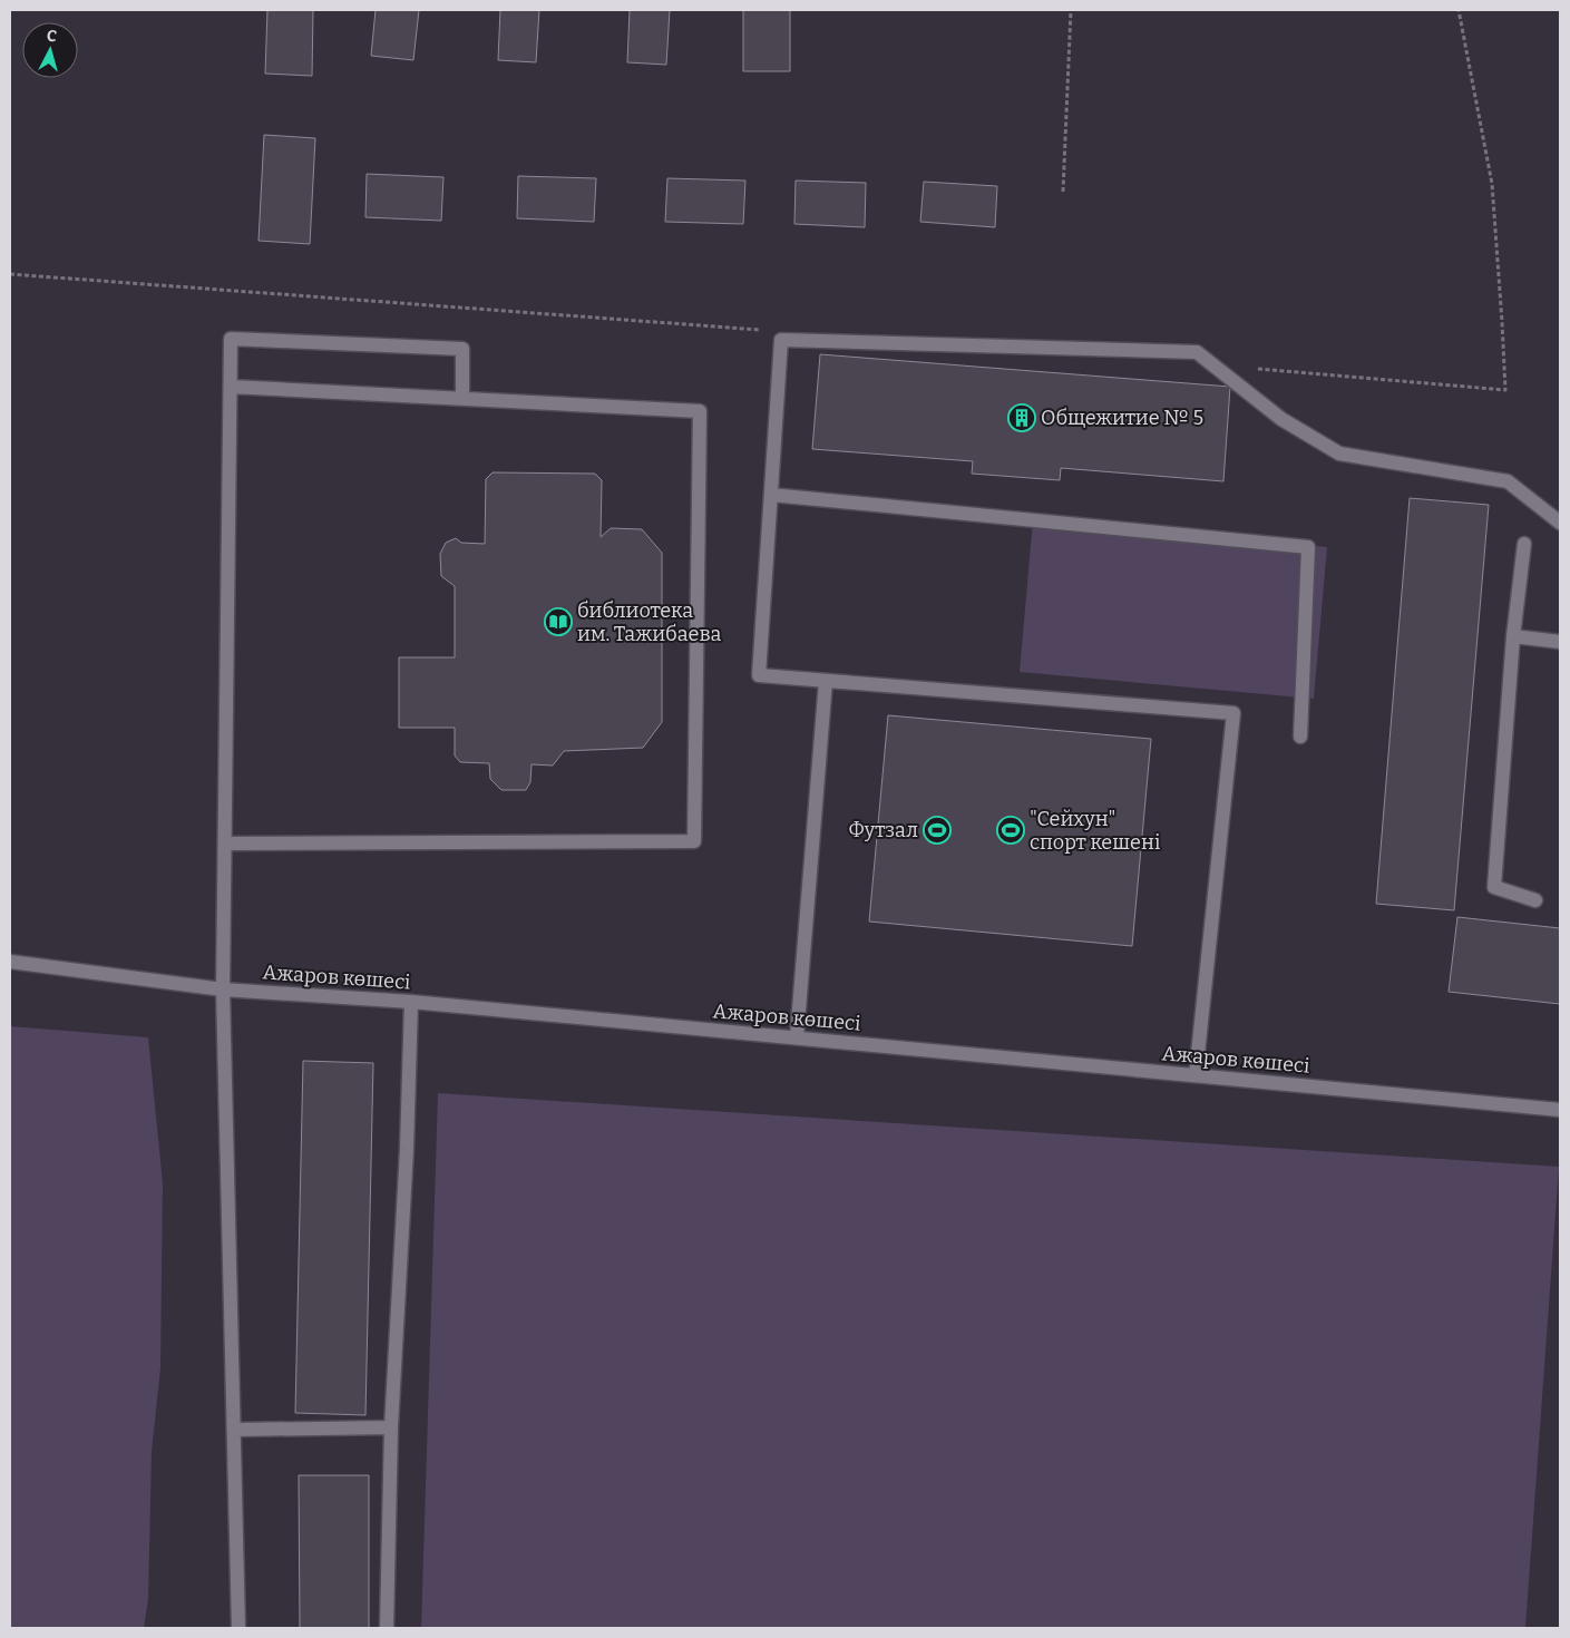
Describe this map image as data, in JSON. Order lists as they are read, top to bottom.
{
  "streets": {
    "street": ["Ажаров көшесі"]
  },
  "places": {
    "building": ["Общежитие № 5"],
    "library": ["библиотека им. Тажибаева"],
    "sports": ["Футзал", "\"Сейхун\" спорт кешені"]
  },
  "north": "top"
}
